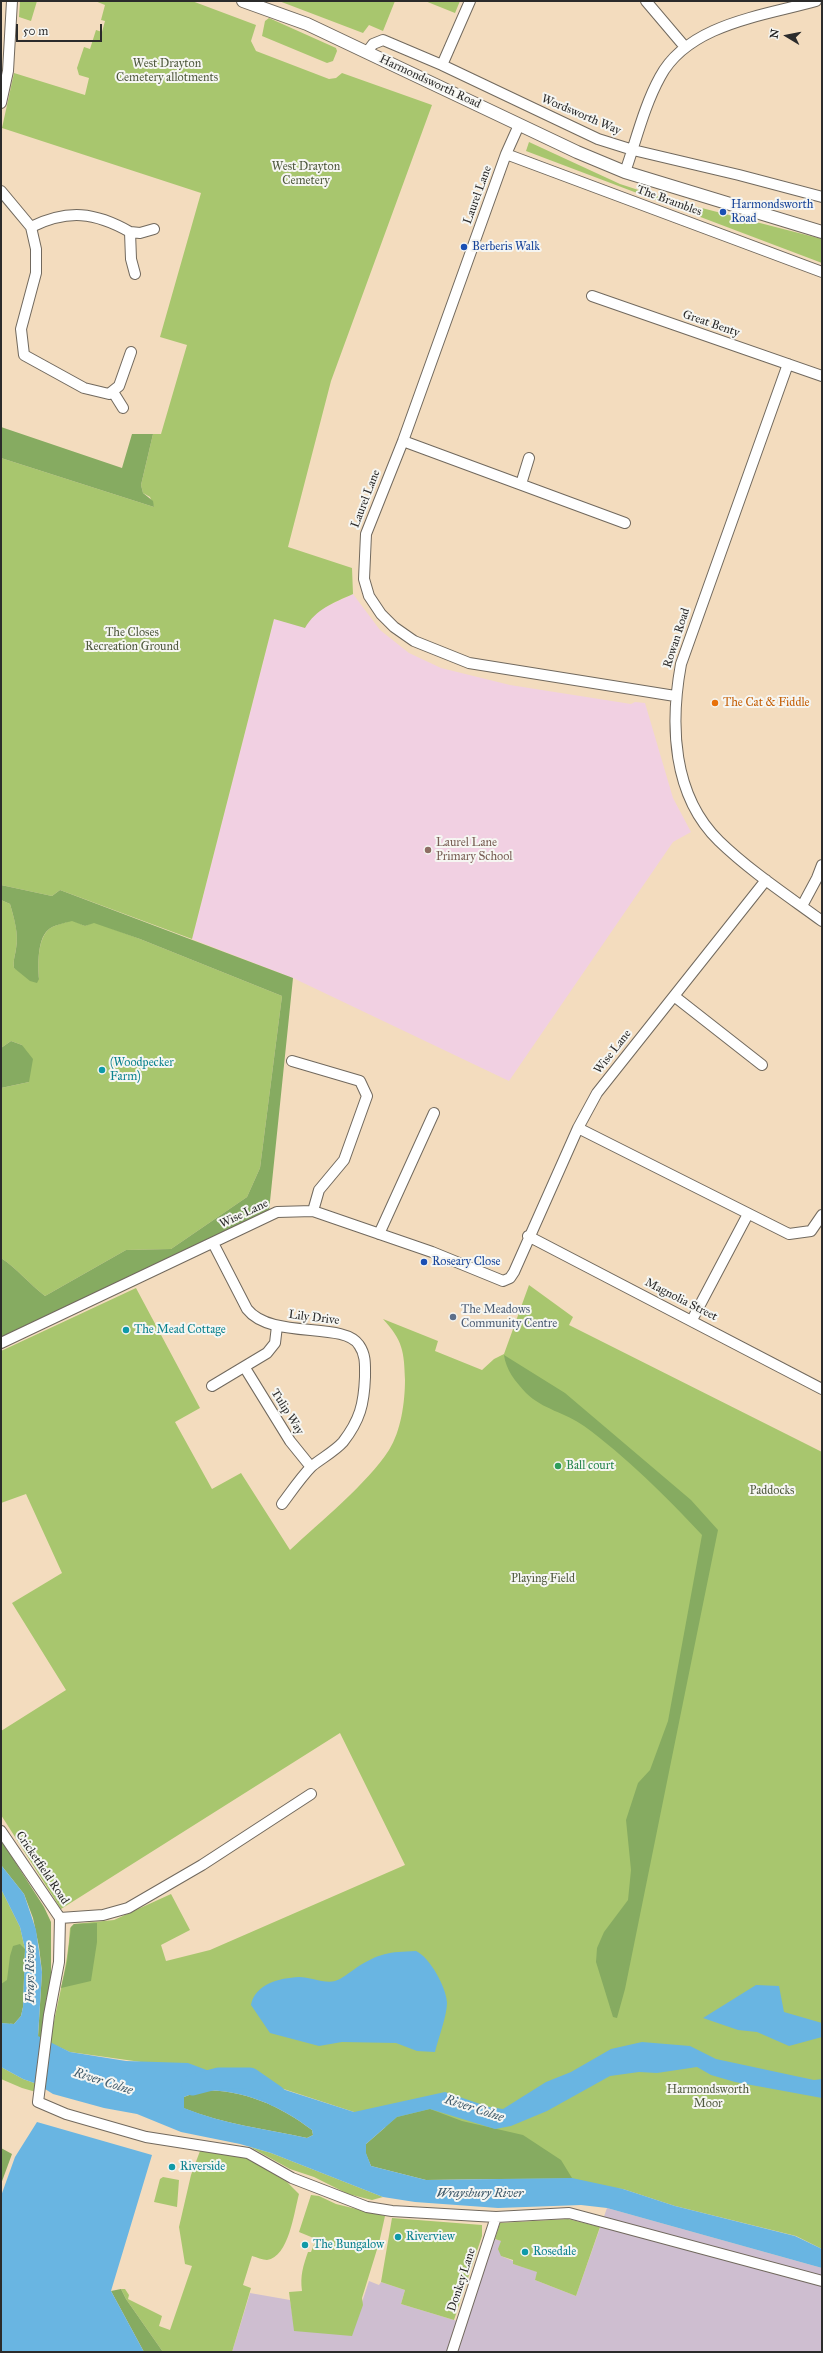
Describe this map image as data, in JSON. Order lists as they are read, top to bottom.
{
  "streets": {
    "street": [
      "Harmondsworth Road",
      "Wordsworth Way",
      "Laurel Lane",
      "The Brambles",
      "Great Benty",
      "Rowan Road",
      "Wise Lane",
      "Magnolia Street",
      "Lily Drive",
      "Tulip Way",
      "Cricketfield Road",
      "Donkey Lane"
    ]
  },
  "crossings": [
    ["Harmondsworth Road", "Wordsworth Way"],
    ["Harmondsworth Road", "Laurel Lane"],
    ["Laurel Lane", "The Brambles"],
    ["Laurel Lane", "Rowan Road"],
    ["Great Benty", "Rowan Road"],
    ["Rowan Road", "Wise Lane"],
    ["Wise Lane", "Magnolia Street"],
    ["Wise Lane", "Lily Drive"],
    ["Lily Drive", "Tulip Way"],
    ["Cricketfield Road", "Donkey Lane"]
  ],
  "water": ["Frays River", "River Colne", "Wraysbury River"],
  "parks": [
    "West Drayton Cemetery allotments",
    "West Drayton Cemetery",
    "The Closes Recreation Ground",
    "Paddocks",
    "Playing Field",
    "Harmondsworth Moor"
  ],
  "places": [
    "Harmondsworth Road",
    "Berberis Walk",
    "The Cat & Fiddle",
    "Laurel Lane Primary School",
    "(Woodpecker Farm)",
    "Roseary Close",
    "The Meadows Community Centre",
    "The Mead Cottage",
    "Ball court",
    "Riverside",
    "Riverview",
    "The Bungalow",
    "Rosedale"
  ],
  "scale_bar": "50 m",
  "north": "left"
}
